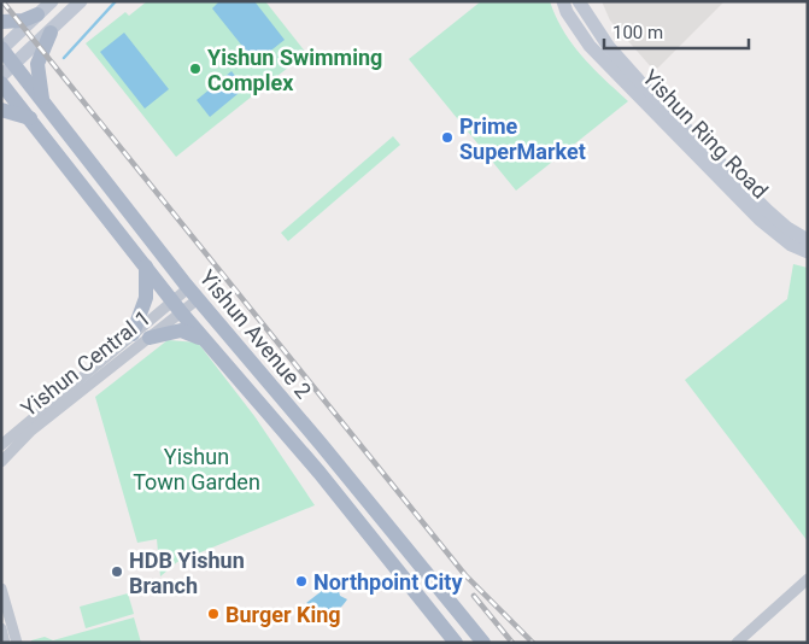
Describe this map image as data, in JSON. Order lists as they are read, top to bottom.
{
  "streets": {
    "main road": ["Yishun Ring Road", "Yishun Avenue 2"],
    "street": ["Yishun Central 1"]
  },
  "crossings": [
    ["Yishun Avenue 2", "Yishun Central 1"]
  ],
  "parks": ["Yishun Town Garden"],
  "places": [
    "Yishun Swimming Complex",
    "Prime SuperMarket",
    "HDB Yishun Branch",
    "Northpoint City",
    "Burger King"
  ],
  "scale_bar": "100 m"
}
